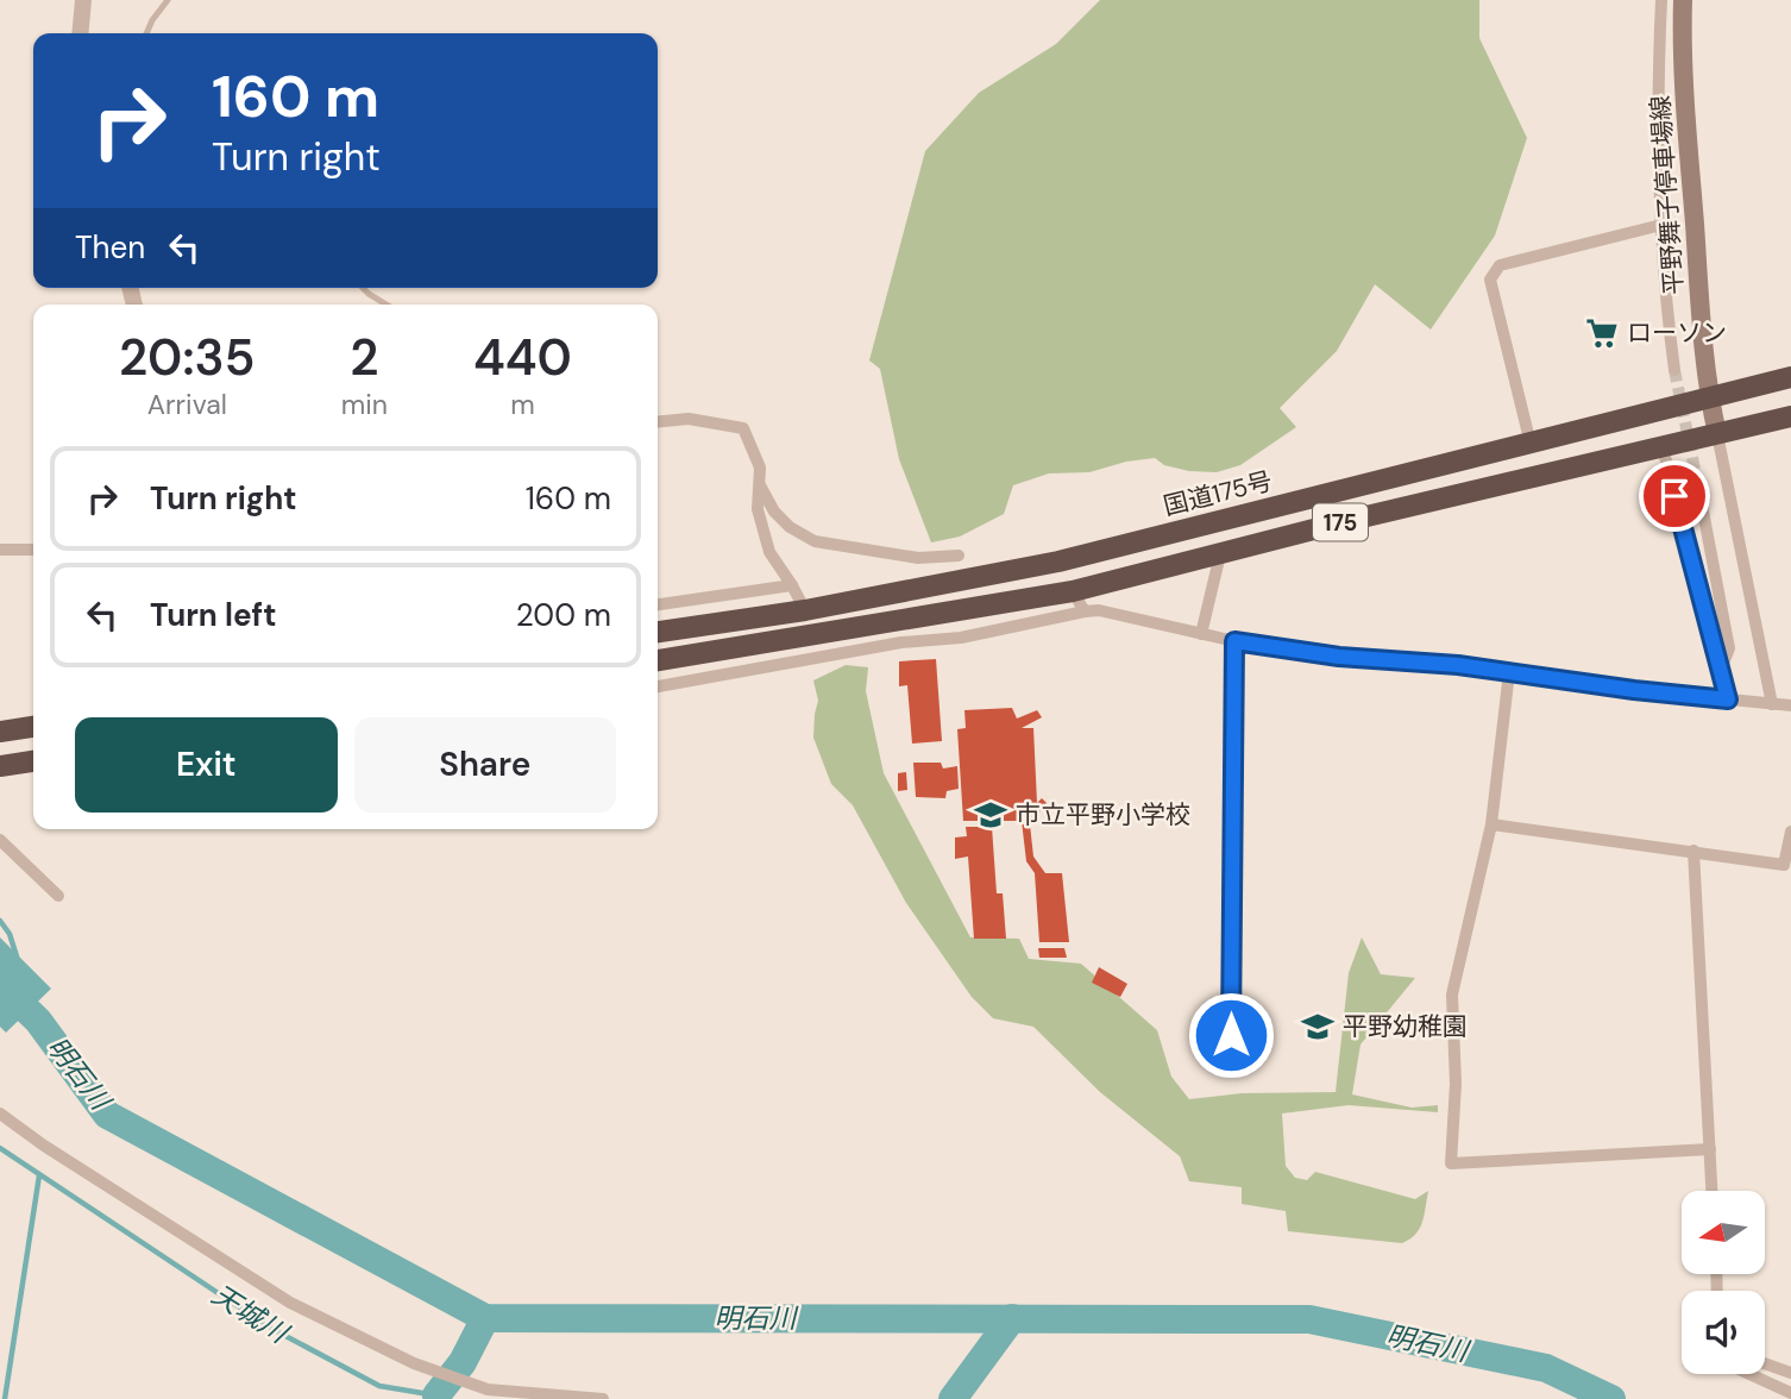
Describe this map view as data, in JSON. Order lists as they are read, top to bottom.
{
  "streets": {
    "highway": ["国道175号", "175"],
    "main road": ["平野舞子停車場線"]
  },
  "crossings": [
    ["平野舞子停車場線", "国道175号"],
    ["平野舞子停車場線", "175"]
  ],
  "water": ["明石川", "天城川"],
  "places": {
    "supermarket": ["ローソン"],
    "school or university": ["市立平野小学校", "平野幼稚園"]
  },
  "north": "left",
  "page": {
    "turn": ["160 m", "Turn right"],
    "then": "Then",
    "eta": [
      "20:35",
      "Arrival",
      "2",
      "min",
      "440",
      "m"
    ],
    "list": [
      {
        "name": "Turn right",
        "value": "160 m"
      },
      {
        "name": "Turn left",
        "value": "200 m"
      }
    ],
    "buttons": ["Exit", "Share"]
  }
}
